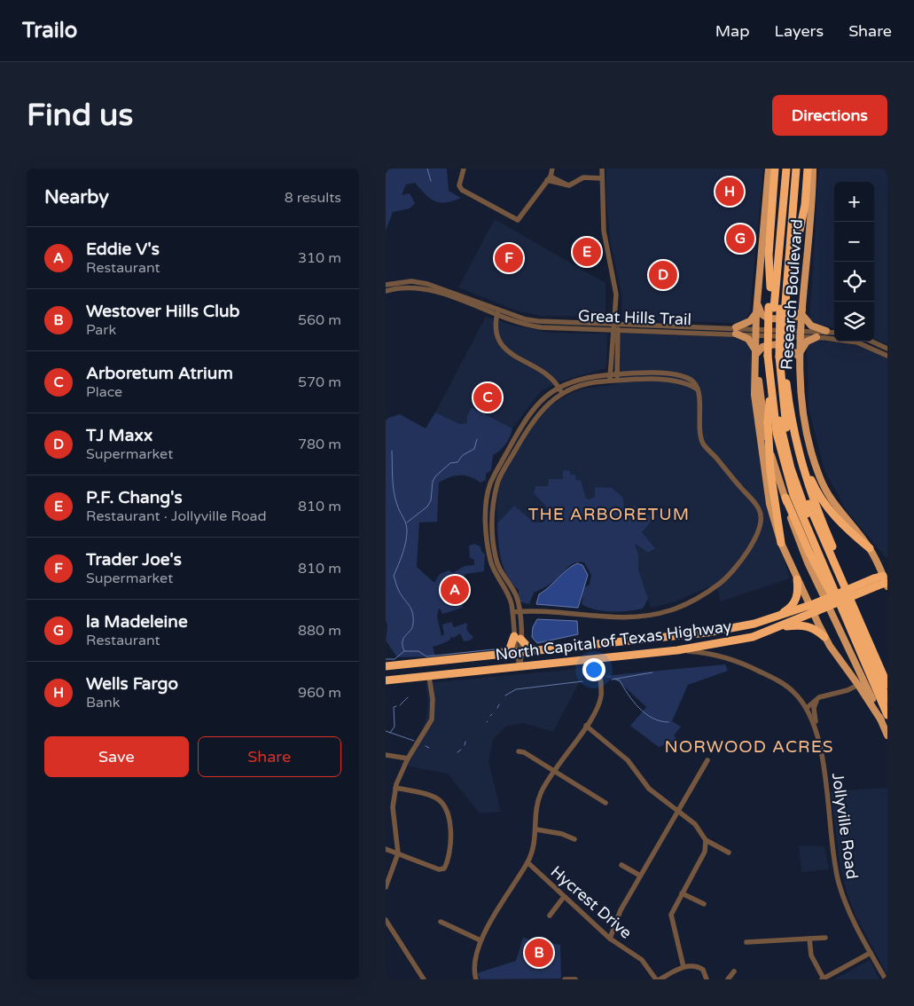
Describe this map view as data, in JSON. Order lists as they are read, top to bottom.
{
  "streets": {
    "highway": ["North Capital of Texas Highway"],
    "main road": ["Research Boulevard"],
    "street": ["Great Hills Trail", "Jollyville Road", "Hycrest Drive"]
  },
  "crossings": [
    ["Research Boulevard", "Great Hills Trail"],
    ["Research Boulevard", "North Capital of Texas Highway"],
    ["North Capital of Texas Highway", "Jollyville Road"]
  ],
  "districts": ["THE ARBORETUM", "NORWOOD ACRES"],
  "page": {
    "header": "Trailo",
    "nav": ["Map", "Layers", "Share"],
    "buttons": [
      "Directions",
      ["Save", "Share"]
    ],
    "title": "Find us",
    "heading": ["Nearby", "8 results"],
    "pins": [
      "H",
      "G",
      "E",
      "F",
      "D",
      "C",
      "A",
      "B"
    ],
    "map_buttons": ["+", "−"],
    "list": [
      {
        "mark": "A",
        "name": "Eddie V's",
        "note": "Restaurant",
        "value": "310 m"
      },
      {
        "mark": "B",
        "name": "Westover Hills Club",
        "note": "Park",
        "value": "560 m"
      },
      {
        "mark": "C",
        "name": "Arboretum Atrium",
        "note": "Place",
        "value": "570 m"
      },
      {
        "mark": "D",
        "name": "TJ Maxx",
        "note": "Supermarket",
        "value": "780 m"
      },
      {
        "mark": "E",
        "name": "P.F. Chang's",
        "note": "Restaurant · Jollyville Road",
        "value": "810 m"
      },
      {
        "mark": "F",
        "name": "Trader Joe's",
        "note": "Supermarket",
        "value": "810 m"
      },
      {
        "mark": "G",
        "name": "la Madeleine",
        "note": "Restaurant",
        "value": "880 m"
      },
      {
        "mark": "H",
        "name": "Wells Fargo",
        "note": "Bank",
        "value": "960 m"
      }
    ]
  }
}
